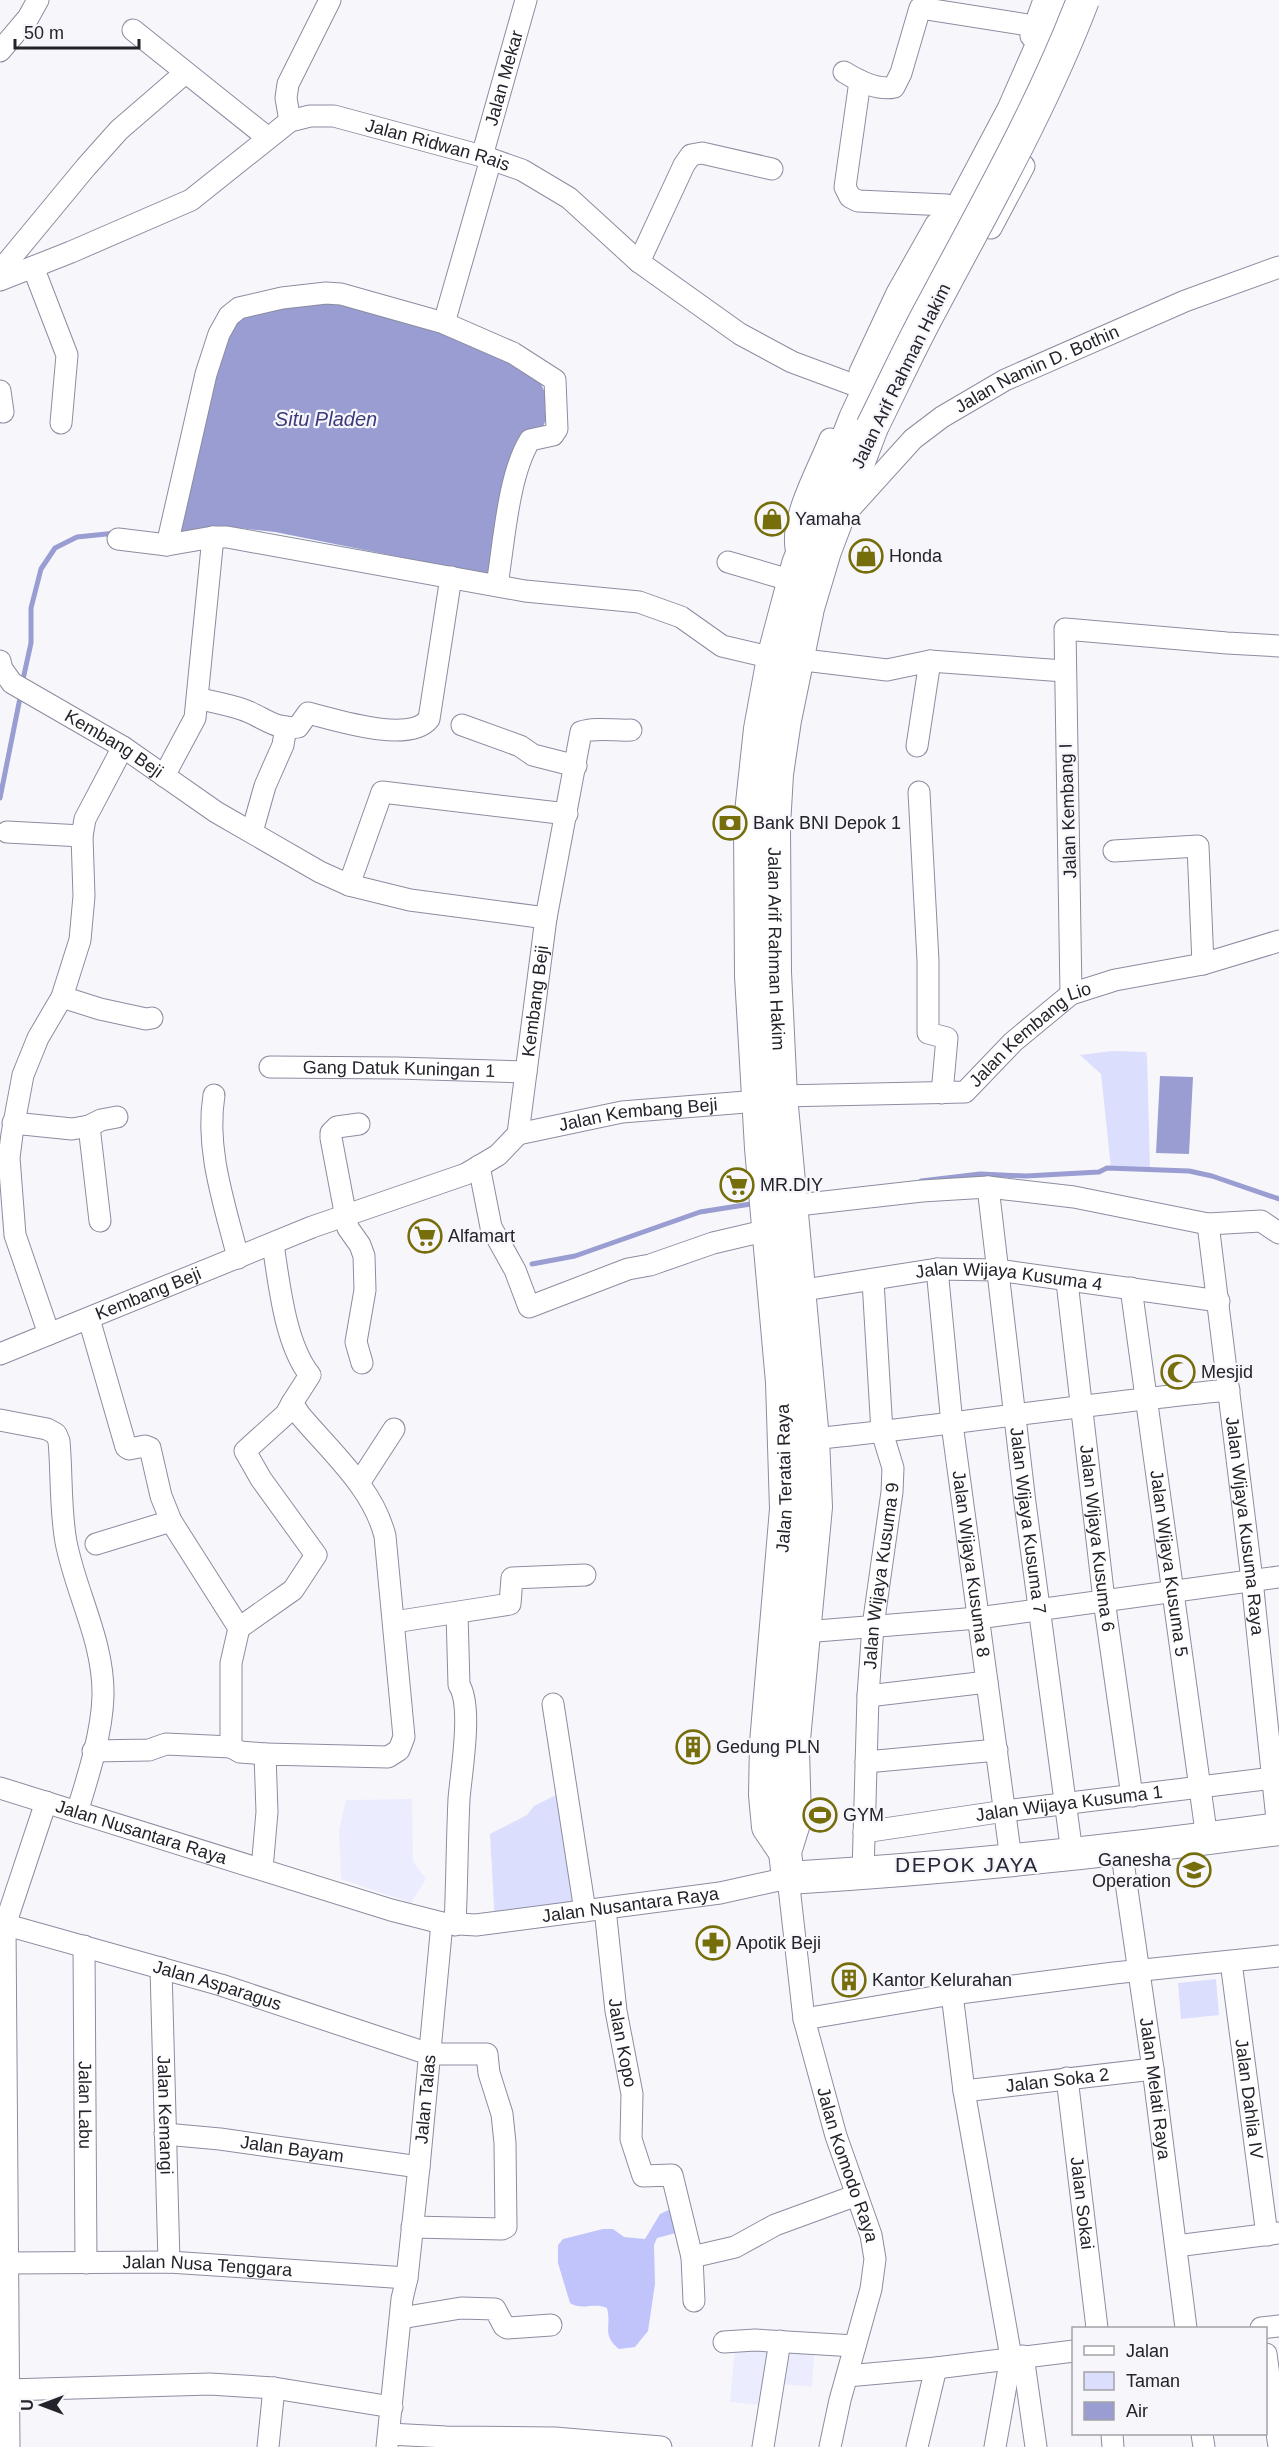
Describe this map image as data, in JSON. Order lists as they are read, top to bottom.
{
  "streets": {
    "highway": ["Jalan Arif Rahman Hakim", "Jalan Teratai Raya", "Jalan Nusantara Raya"],
    "street": [
      "Jalan Mekar",
      "Jalan Ridwan Rais",
      "Jalan Namin D. Bothin",
      "Kembang Beji",
      "Jalan Kembang I",
      "Jalan Kembang Lio",
      "Gang Datuk Kuningan 1",
      "Jalan Kembang Beji",
      "Jalan Wijaya Kusuma 4",
      "Jalan Wijaya Kusuma 7",
      "Jalan Wijaya Kusuma Raya",
      "Jalan Wijaya Kusuma 6",
      "Jalan Wijaya Kusuma 5",
      "Jalan Wijaya Kusuma 8",
      "Jalan Wijaya Kusuma 9",
      "Jalan Wijaya Kusuma 1",
      "Jalan Asparagus",
      "Jalan Kopo",
      "Jalan Soka 2",
      "Jalan Melati Raya",
      "Jalan Dahlia IV",
      "Jalan Talas",
      "Jalan Labu",
      "Jalan Kemangi",
      "Jalan Bayam",
      "Jalan Komodo Raya",
      "Jalan Sokai",
      "Jalan Nusa Tenggara"
    ]
  },
  "crossings": [
    ["Jalan Mekar", "Jalan Ridwan Rais"],
    ["Jalan Ridwan Rais", "Jalan Arif Rahman Hakim"],
    ["Jalan Namin D. Bothin", "Jalan Arif Rahman Hakim"],
    ["Jalan Arif Rahman Hakim", "Jalan Kembang Lio"],
    ["Jalan Arif Rahman Hakim", "Jalan Kembang Beji"],
    ["Jalan Arif Rahman Hakim", "Jalan Teratai Raya"],
    ["Kembang Beji", "Gang Datuk Kuningan 1"],
    ["Kembang Beji", "Jalan Kembang Beji"],
    ["Jalan Kembang I", "Jalan Kembang Lio"],
    ["Jalan Kembang Lio", "Jalan Kembang Beji"],
    ["Jalan Kembang Lio", "Jalan Teratai Raya"],
    ["Jalan Kembang Beji", "Jalan Teratai Raya"],
    ["Jalan Wijaya Kusuma 4", "Jalan Teratai Raya"],
    ["Jalan Wijaya Kusuma 4", "Jalan Wijaya Kusuma 7"],
    ["Jalan Wijaya Kusuma 4", "Jalan Wijaya Kusuma Raya"],
    ["Jalan Wijaya Kusuma 4", "Jalan Wijaya Kusuma 6"],
    ["Jalan Wijaya Kusuma 4", "Jalan Wijaya Kusuma 5"],
    ["Jalan Wijaya Kusuma 4", "Jalan Wijaya Kusuma 8"],
    ["Jalan Wijaya Kusuma 4", "Jalan Wijaya Kusuma 9"],
    ["Jalan Teratai Raya", "Jalan Nusantara Raya"],
    ["Jalan Teratai Raya", "Jalan Komodo Raya"],
    ["Jalan Wijaya Kusuma 7", "Jalan Wijaya Kusuma 1"],
    ["Jalan Wijaya Kusuma 7", "Jalan Nusantara Raya"],
    ["Jalan Wijaya Kusuma Raya", "Jalan Wijaya Kusuma 1"],
    ["Jalan Wijaya Kusuma Raya", "Jalan Nusantara Raya"],
    ["Jalan Wijaya Kusuma 6", "Jalan Wijaya Kusuma 1"],
    ["Jalan Wijaya Kusuma 5", "Jalan Wijaya Kusuma 1"],
    ["Jalan Wijaya Kusuma 5", "Jalan Nusantara Raya"],
    ["Jalan Wijaya Kusuma 8", "Jalan Wijaya Kusuma 1"],
    ["Jalan Wijaya Kusuma 8", "Jalan Nusantara Raya"],
    ["Jalan Wijaya Kusuma 9", "Jalan Wijaya Kusuma 1"],
    ["Jalan Wijaya Kusuma 9", "Jalan Nusantara Raya"],
    ["Jalan Nusantara Raya", "Jalan Kopo"],
    ["Jalan Nusantara Raya", "Jalan Melati Raya"],
    ["Jalan Nusantara Raya", "Jalan Talas"],
    ["Jalan Nusantara Raya", "Jalan Komodo Raya"],
    ["Jalan Asparagus", "Jalan Talas"],
    ["Jalan Asparagus", "Jalan Labu"],
    ["Jalan Asparagus", "Jalan Kemangi"],
    ["Jalan Soka 2", "Jalan Melati Raya"],
    ["Jalan Soka 2", "Jalan Sokai"],
    ["Jalan Talas", "Jalan Bayam"],
    ["Jalan Talas", "Jalan Nusa Tenggara"],
    ["Jalan Labu", "Jalan Nusa Tenggara"],
    ["Jalan Kemangi", "Jalan Bayam"],
    ["Jalan Kemangi", "Jalan Nusa Tenggara"]
  ],
  "districts": ["DEPOK JAYA"],
  "water": ["Situ Pladen"],
  "places": {
    "shop": ["Yamaha", "Honda"],
    "bank": ["Bank BNI Depok 1"],
    "supermarket": ["MR.DIY", "Alfamart"],
    "mosque": ["Mesjid"],
    "building": ["Gedung PLN", "Kantor Kelurahan"],
    "sports": ["GYM"],
    "school or university": ["Ganesha Operation"],
    "pharmacy": ["Apotik Beji"]
  },
  "legend": ["Jalan", "Taman", "Air"],
  "scale_bar": "50 m",
  "north": "left"
}
